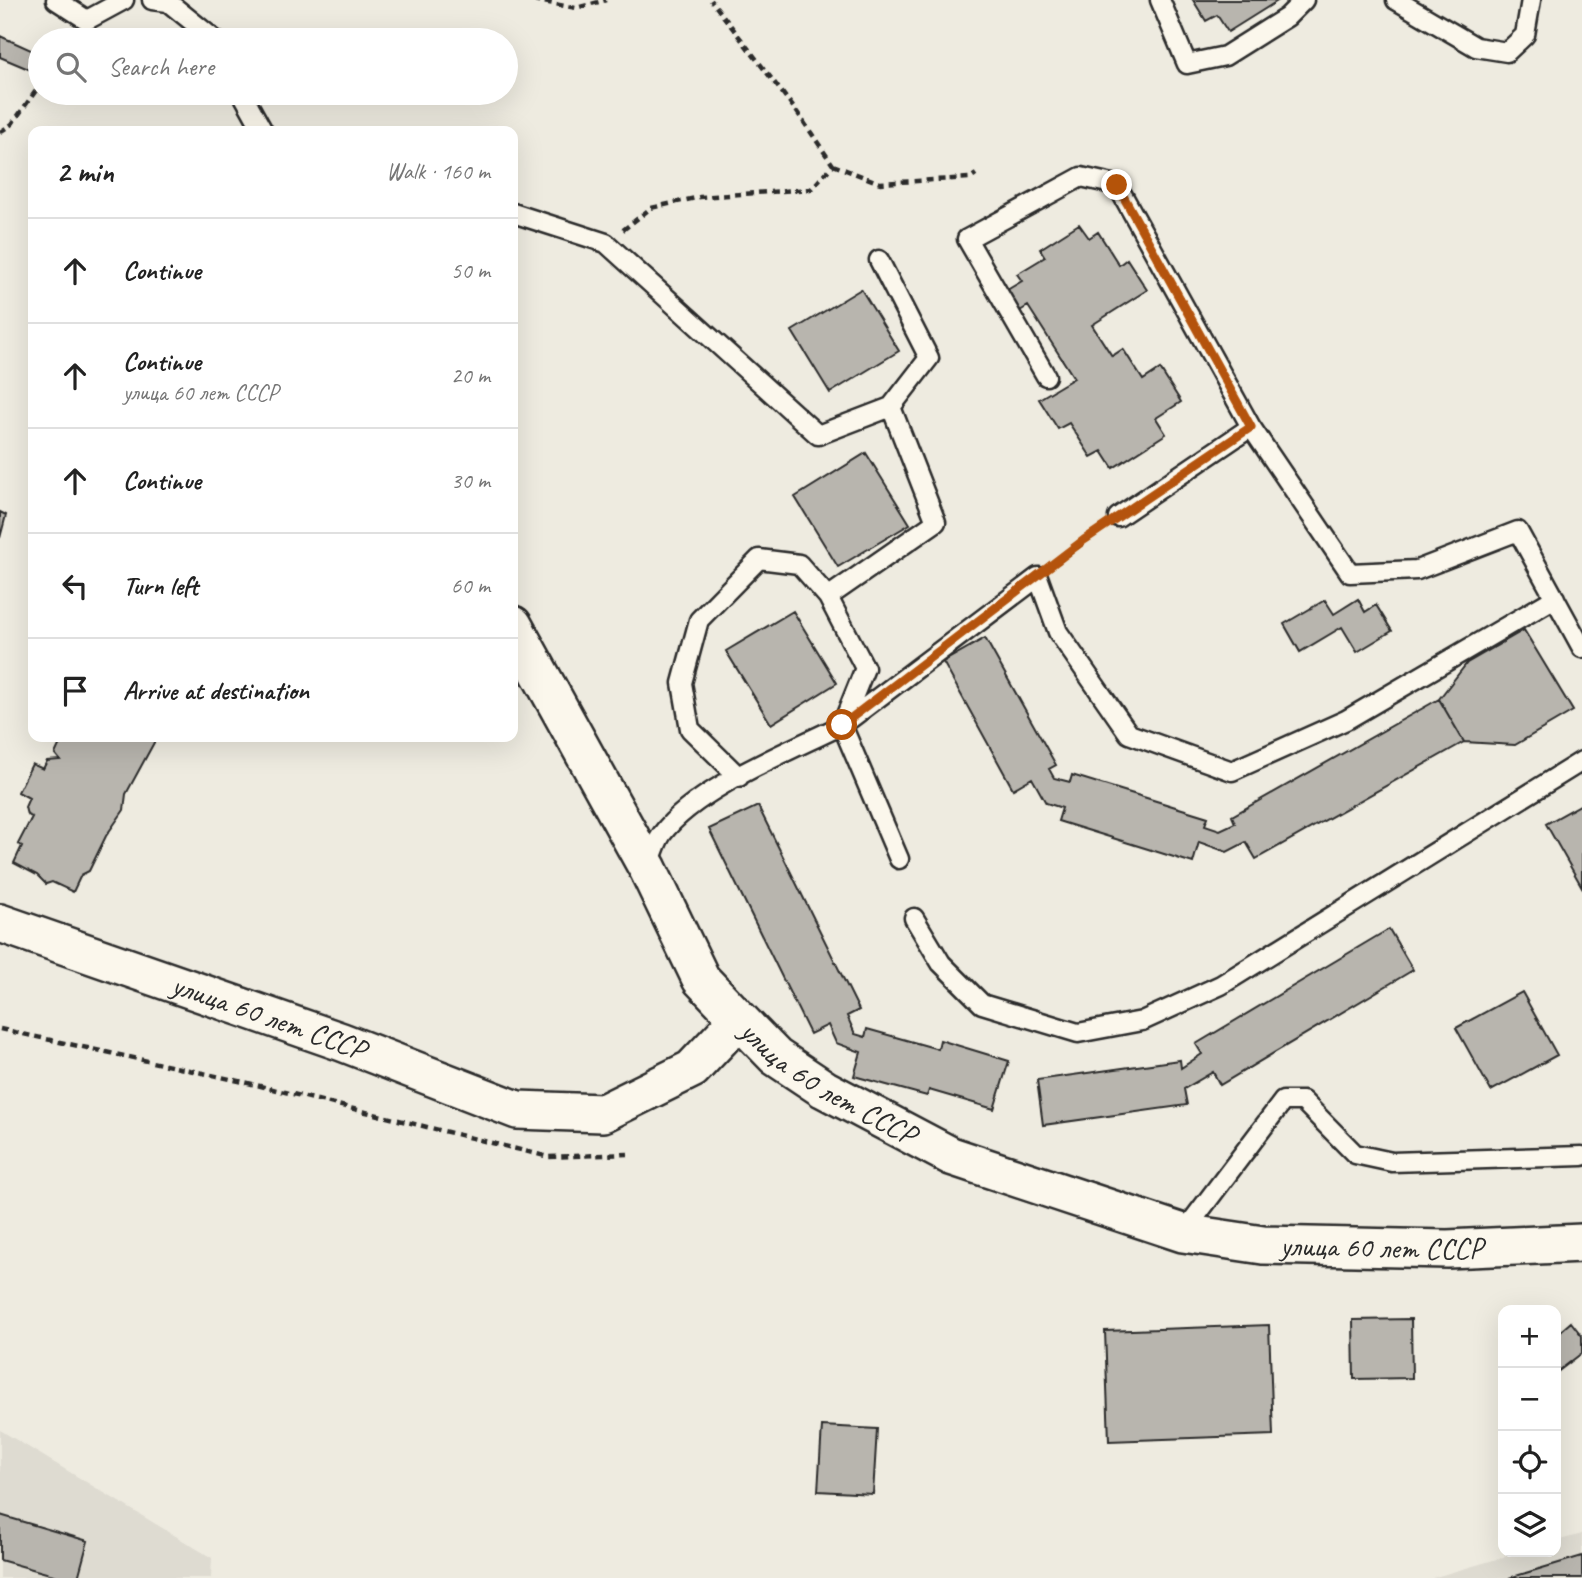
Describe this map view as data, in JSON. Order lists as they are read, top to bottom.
{
  "streets": {
    "street": ["улица 60 лет СССР"]
  },
  "page": {
    "search": "Search here",
    "heading": ["2 min", "Walk · 160 m"],
    "list": [
      ["Continue", "50 m"],
      ["Continue", "улица 60 лет СССР", "20 m"],
      ["Continue", "30 m"],
      ["Turn left", "60 m"],
      "Arrive at destination"
    ],
    "map_buttons": ["+", "−"]
  }
}
